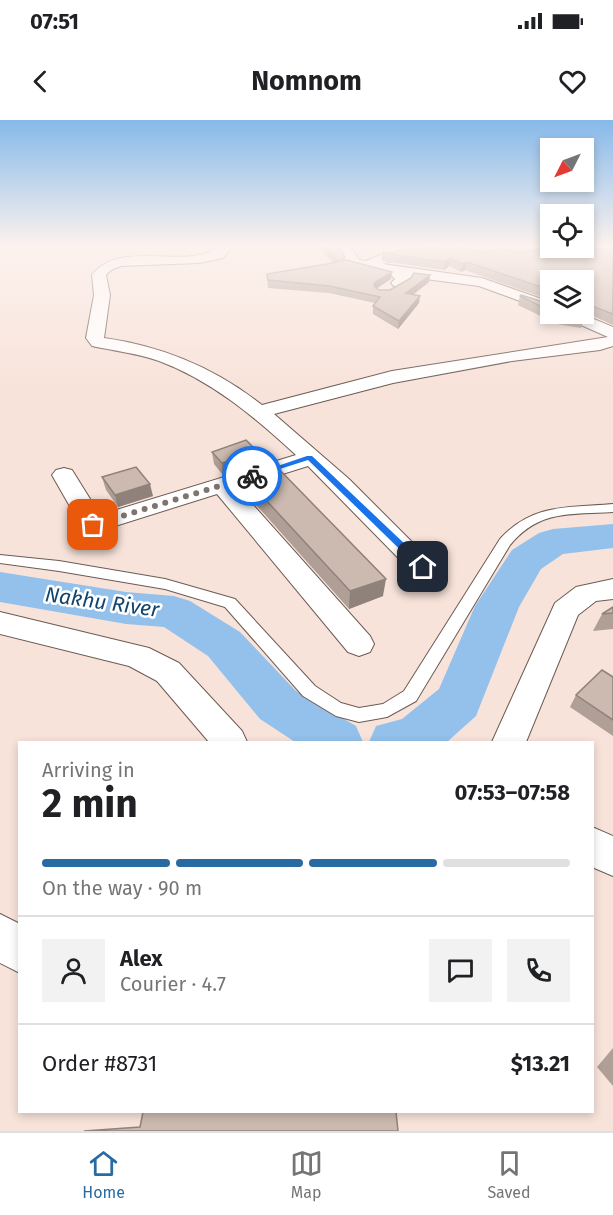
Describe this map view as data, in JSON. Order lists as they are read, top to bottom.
{
  "water": ["Nakhu River"],
  "north": "bottom left",
  "page": {
    "status": "07:51",
    "header": "Nomnom",
    "heading": ["2 min", "Arriving in", "07:53–07:58"],
    "panel": [
      "Alex",
      "Courier · 4.7",
      "Order #8731",
      "$13.21"
    ],
    "bar": "On the way · 90 m",
    "tabs": ["Home", "Map", "Saved"]
  }
}
